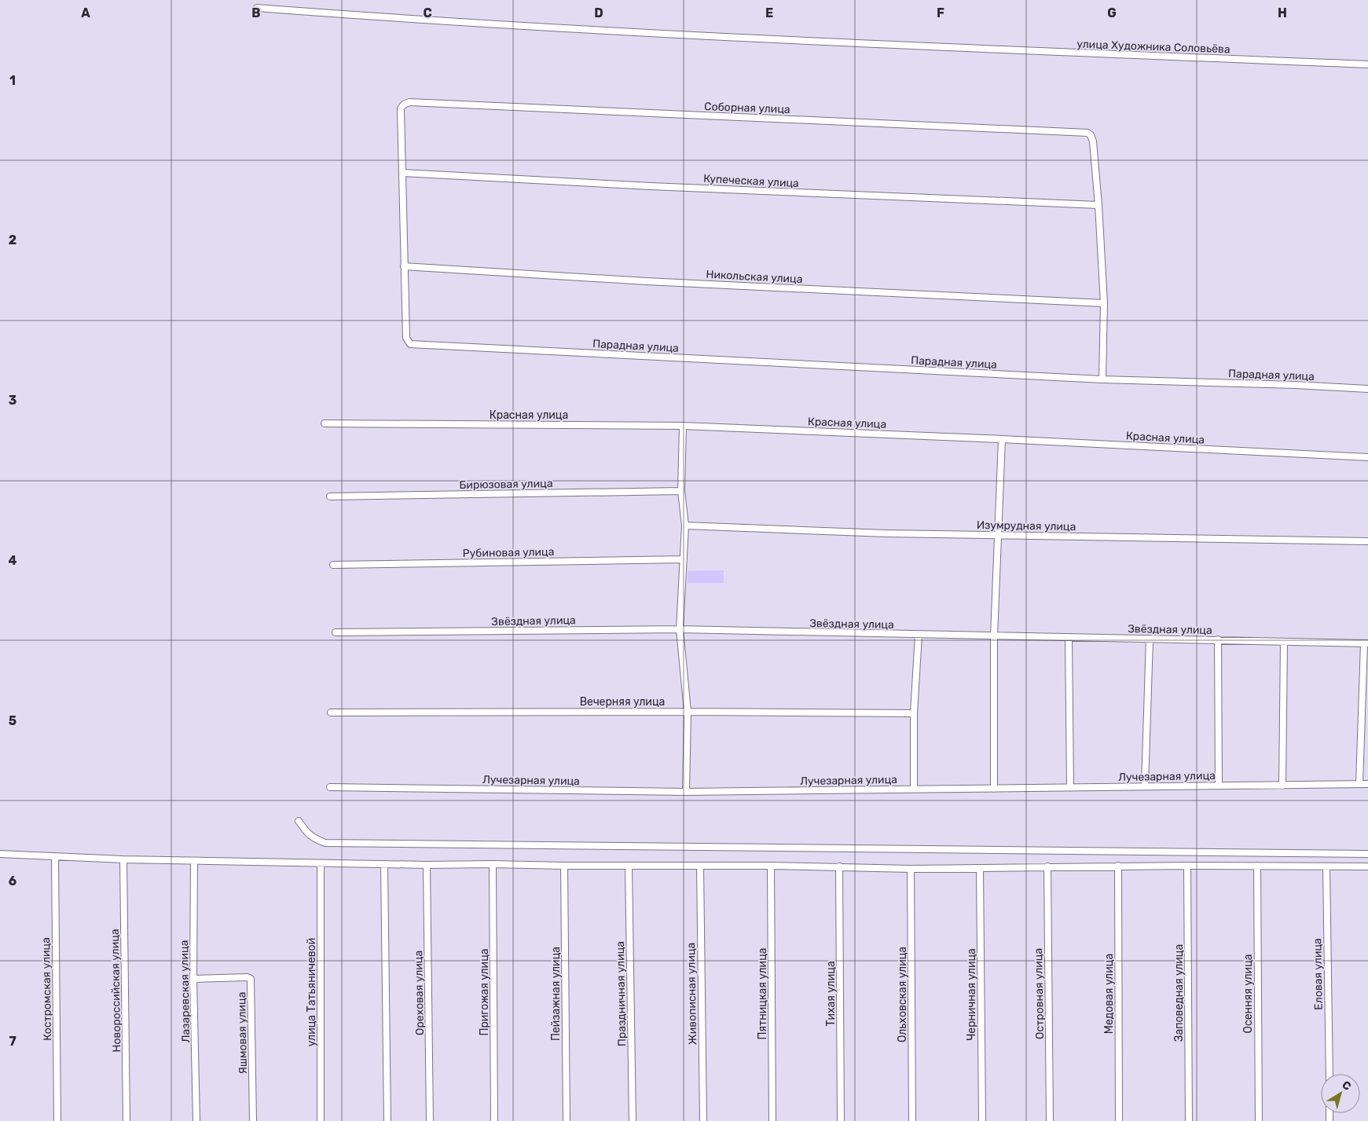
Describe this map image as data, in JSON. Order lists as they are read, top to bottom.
{
  "streets": {
    "street": [
      "улица Художника Соловьёва",
      "Соборная улица",
      "Купеческая улица",
      "Никольская улица",
      "Парадная улица",
      "Красная улица",
      "Бирюзовая улица",
      "Изумрудная улица",
      "Рубиновая улица",
      "Звёздная улица",
      "Вечерняя улица",
      "Лучезарная улица",
      "Еловая улица",
      "Костромская улица",
      "Новороссийская улица",
      "Лазаревская улица",
      "улица Татьяничевой",
      "Пригожая улица",
      "Ореховая улица",
      "Заповедная улица",
      "Пейзажная улица",
      "Праздничная улица",
      "Живописная улица",
      "Пятницкая улица",
      "Тихая улица",
      "Островная улица",
      "Медовая улица",
      "Осенняя улица",
      "Ольховская улица",
      "Черничная улица",
      "Яшмовая улица"
    ]
  },
  "crossings": [
    ["Соборная улица", "Купеческая улица"],
    ["Соборная улица", "Парадная улица"],
    ["Купеческая улица", "Парадная улица"],
    ["Никольская улица", "Парадная улица"],
    ["Лазаревская улица", "Яшмовая улица"]
  ],
  "north": "top right",
  "grid": {
    "columns": [
      "A",
      "B",
      "C",
      "D",
      "E",
      "F",
      "G",
      "H"
    ],
    "rows": [
      "1",
      "2",
      "3",
      "4",
      "5",
      "6",
      "7"
    ]
  }
}
